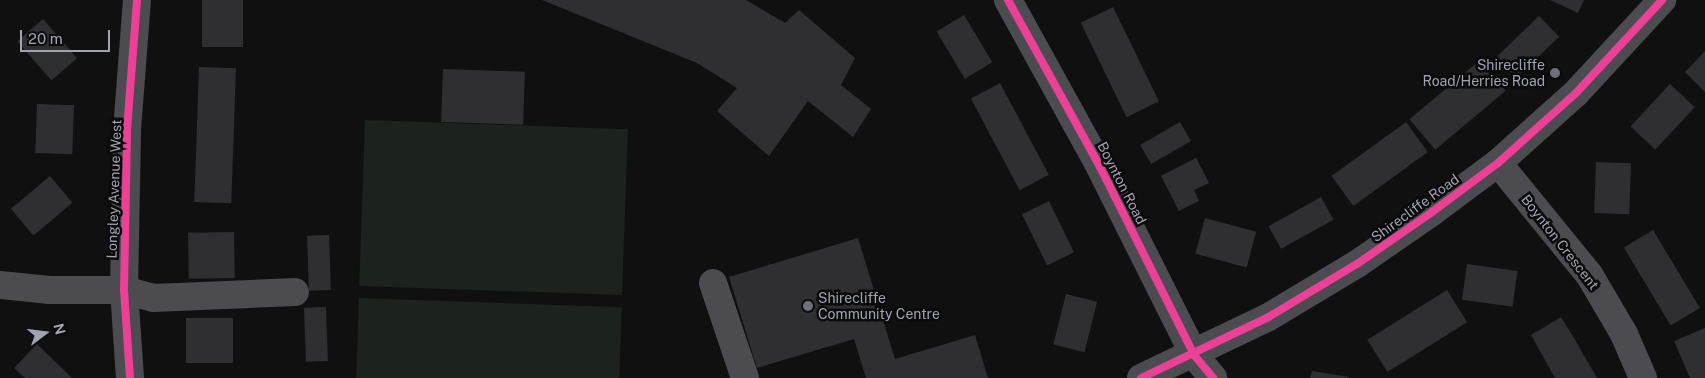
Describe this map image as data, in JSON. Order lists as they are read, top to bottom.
{
  "streets": {
    "street": [
      "Boynton Road",
      "Longley Avenue West",
      "Shirecliffe Road",
      "Boynton Crescent"
    ]
  },
  "crossings": [
    ["Boynton Road", "Shirecliffe Road"],
    ["Shirecliffe Road", "Boynton Crescent"]
  ],
  "places": ["Shirecliffe Road/Herries Road", "Shirecliffe Community Centre"],
  "scale_bar": "20 m",
  "north": "right"
}
